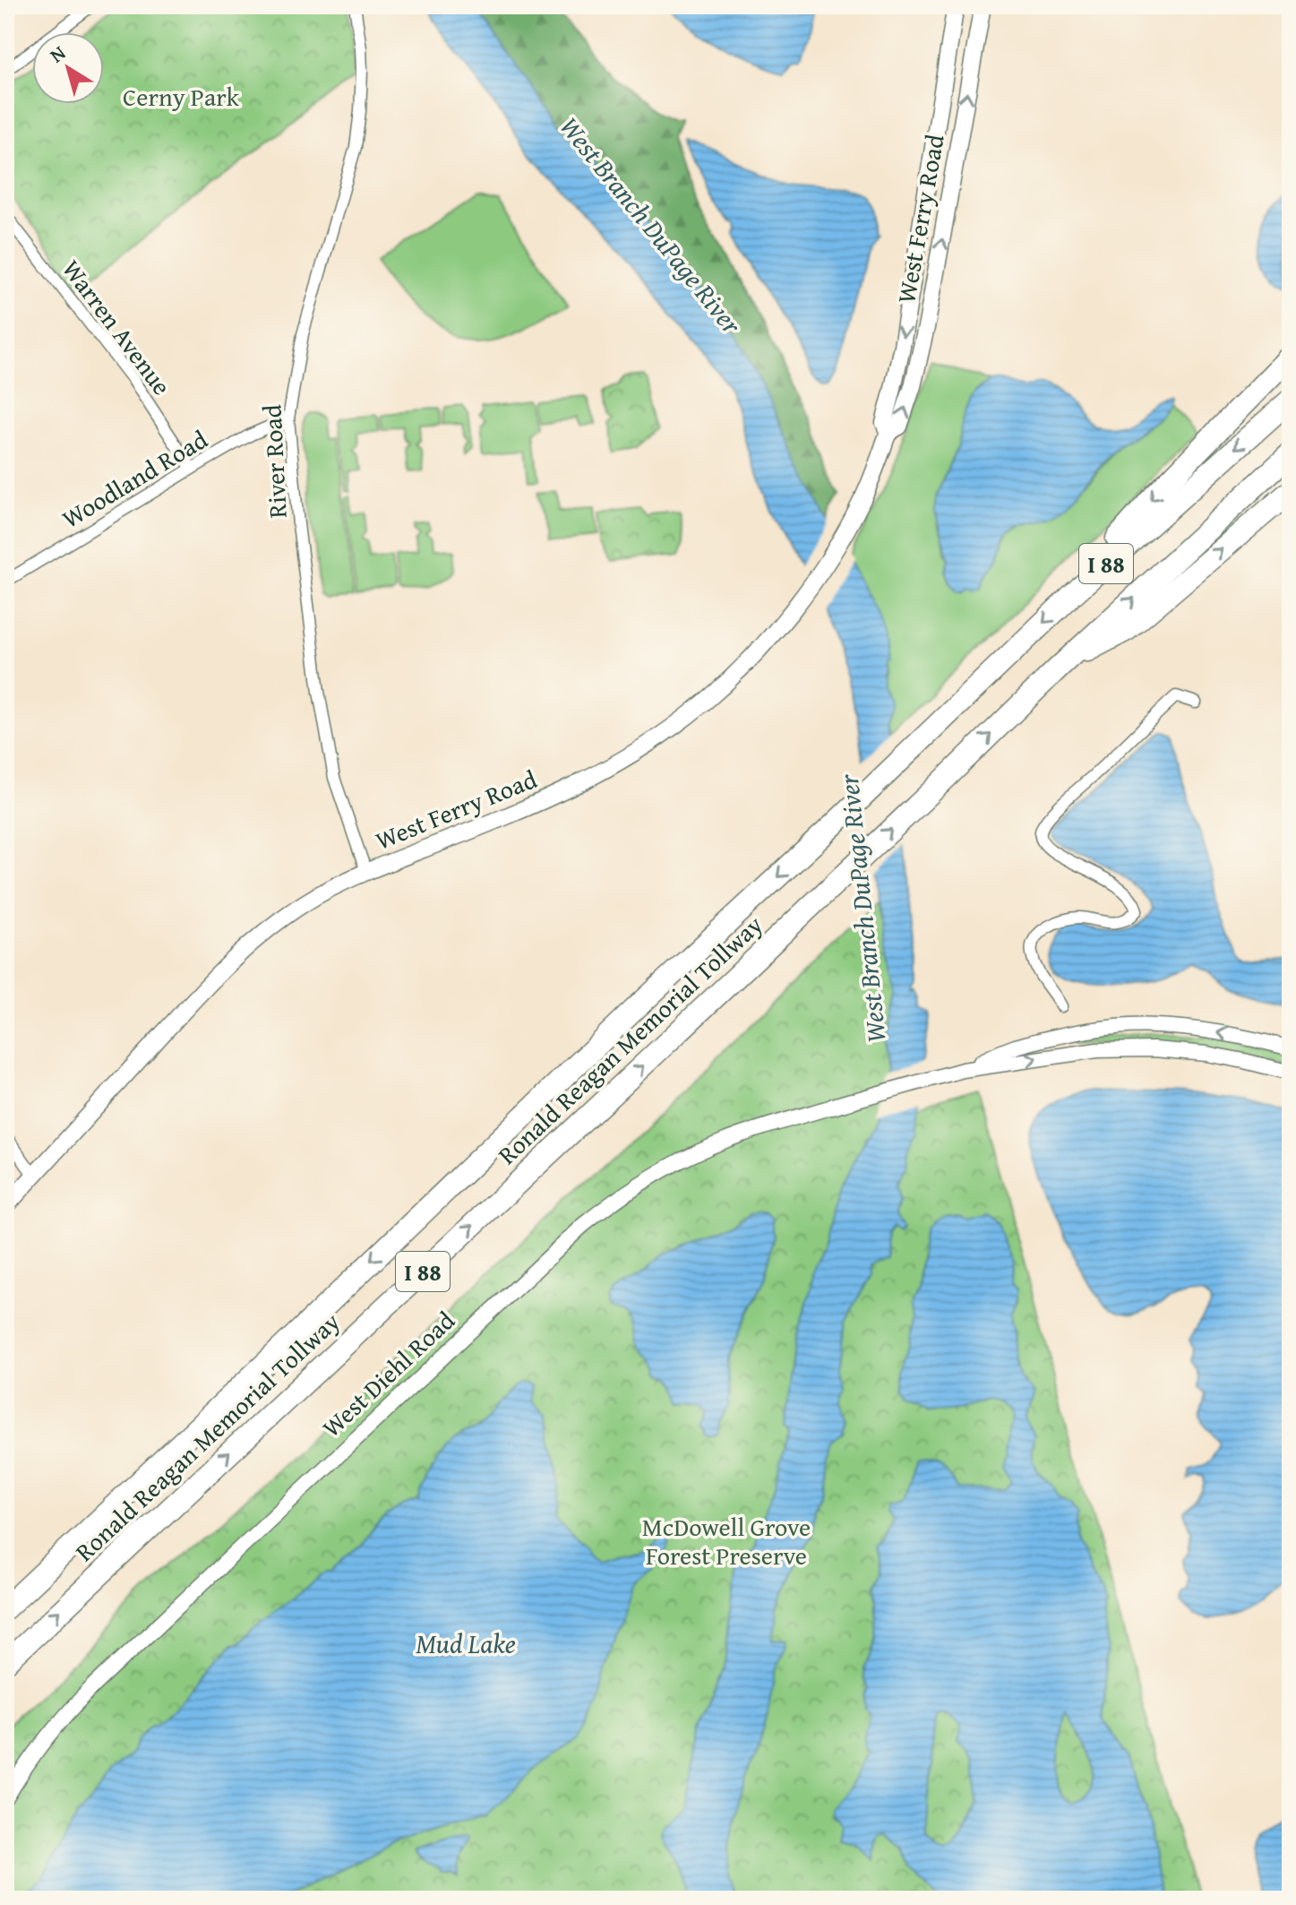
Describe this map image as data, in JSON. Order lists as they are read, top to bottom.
{
  "streets": {
    "highway": ["I 88", "Ronald Reagan Memorial Tollway"],
    "main road": ["West Ferry Road", "West Diehl Road"],
    "street": ["Warren Avenue", "River Road", "Woodland Road"]
  },
  "crossings": [
    ["West Ferry Road", "River Road"],
    ["Warren Avenue", "Woodland Road"],
    ["River Road", "Woodland Road"]
  ],
  "water": ["West Branch DuPage River", "Mud Lake"],
  "parks": ["Cerny Park", "McDowell Grove Forest Preserve"],
  "north": "top left"
}
